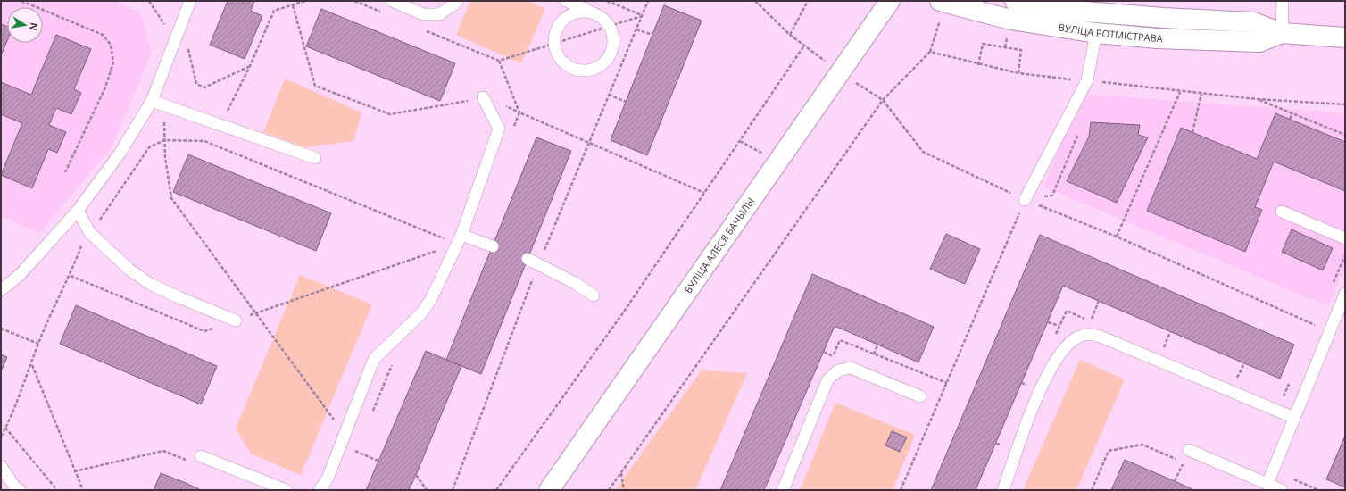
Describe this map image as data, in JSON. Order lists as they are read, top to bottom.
{
  "streets": {
    "street": ["ВУЛІЦА РОТМІСТРАВА", "ВУЛІЦА АЛЕСЯ БАЧЫЛЫ"]
  },
  "north": "right"
}
